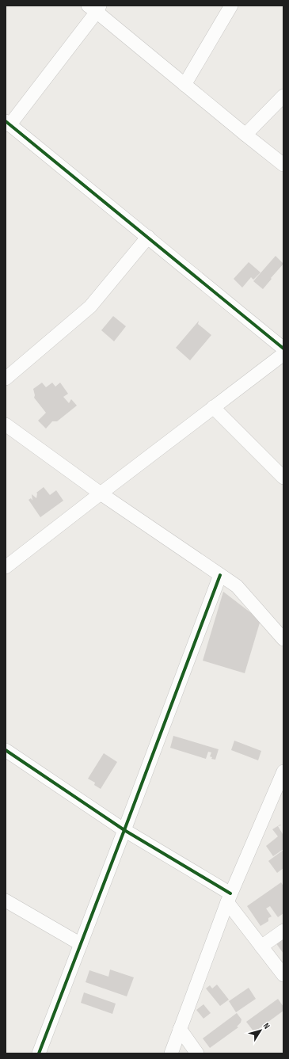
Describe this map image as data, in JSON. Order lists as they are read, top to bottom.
{
  "north": "top right"
}
